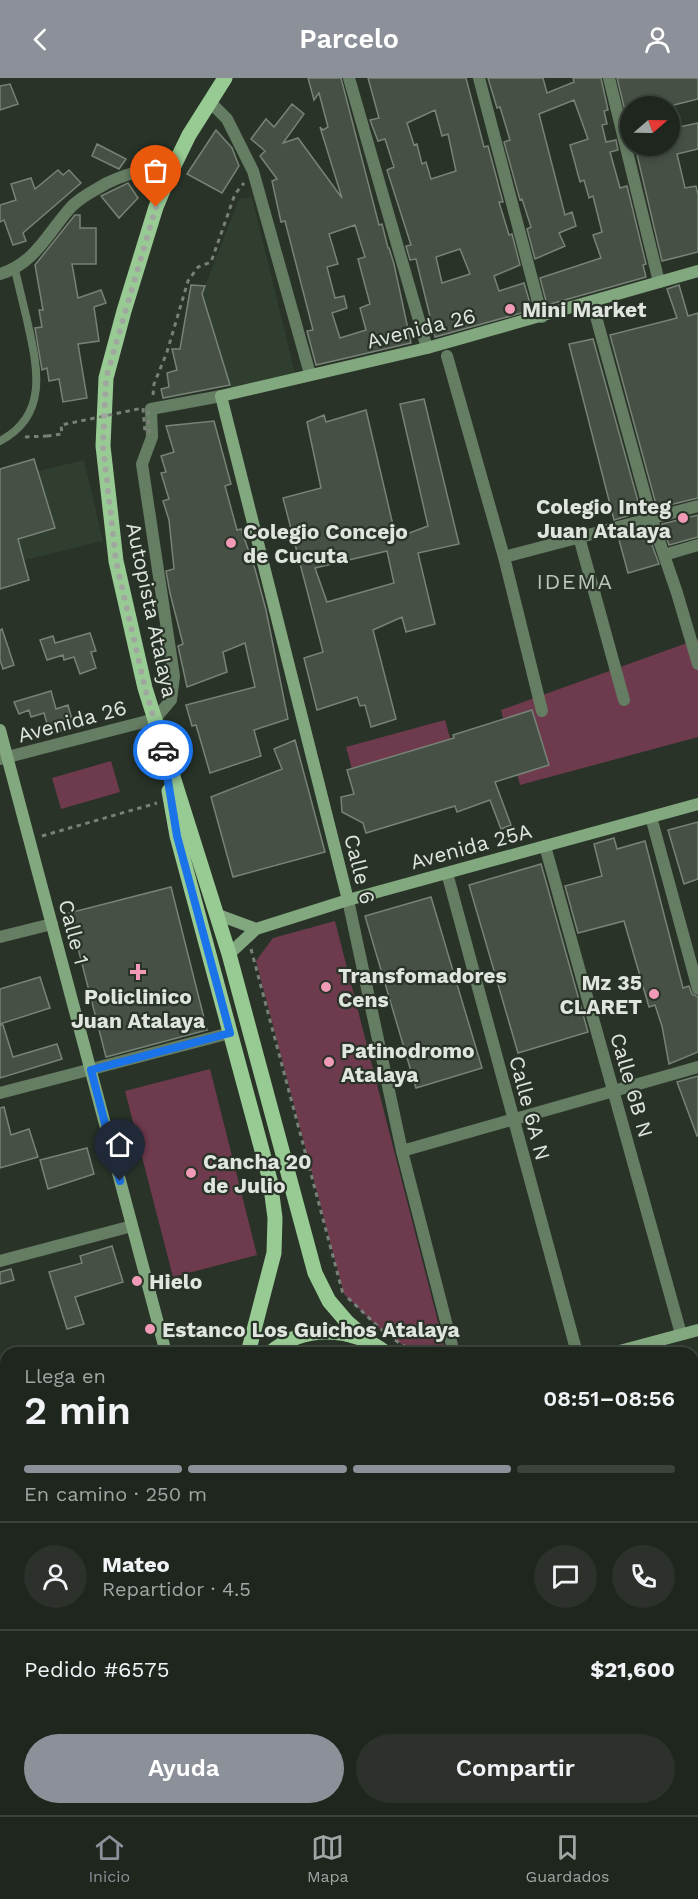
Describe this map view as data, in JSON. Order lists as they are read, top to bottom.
{
  "streets": {
    "main road": ["Autopista Atalaya"],
    "street": [
      "Avenida 26",
      "Avenida 25A",
      "Calle 6",
      "Calle 1",
      "Calle 6B N",
      "Calle 6A N"
    ]
  },
  "crossings": [
    ["Avenida 26", "Autopista Atalaya"],
    ["Avenida 26", "Calle 6"],
    ["Avenida 26", "Calle 1"],
    ["Autopista Atalaya", "Avenida 25A"],
    ["Avenida 25A", "Calle 6"],
    ["Avenida 25A", "Calle 6B N"],
    ["Avenida 25A", "Calle 6A N"]
  ],
  "districts": ["IDEMA"],
  "places": {
    "other": [
      "Mini Market",
      "Colegio Integ Juan Atalaya",
      "Colegio Concejo de Cucuta",
      "Transfomadores Cens",
      "Mz 35 CLARET",
      "Patinodromo Atalaya",
      "Cancha 20 de Julio",
      "Hielo",
      "Estanco Los Guichos Atalaya"
    ],
    "health": ["Policlinico Juan Atalaya"]
  },
  "north": "right",
  "page": {
    "header": "Parcelo",
    "heading": ["2 min", "Llega en", "08:51–08:56"],
    "panel": [
      "Mateo",
      "Repartidor · 4.5",
      "Pedido #6575",
      "$21,600"
    ],
    "bar": "En camino · 250 m",
    "buttons": ["Ayuda", "Compartir"],
    "tabs": ["Inicio", "Mapa", "Guardados"]
  }
}
